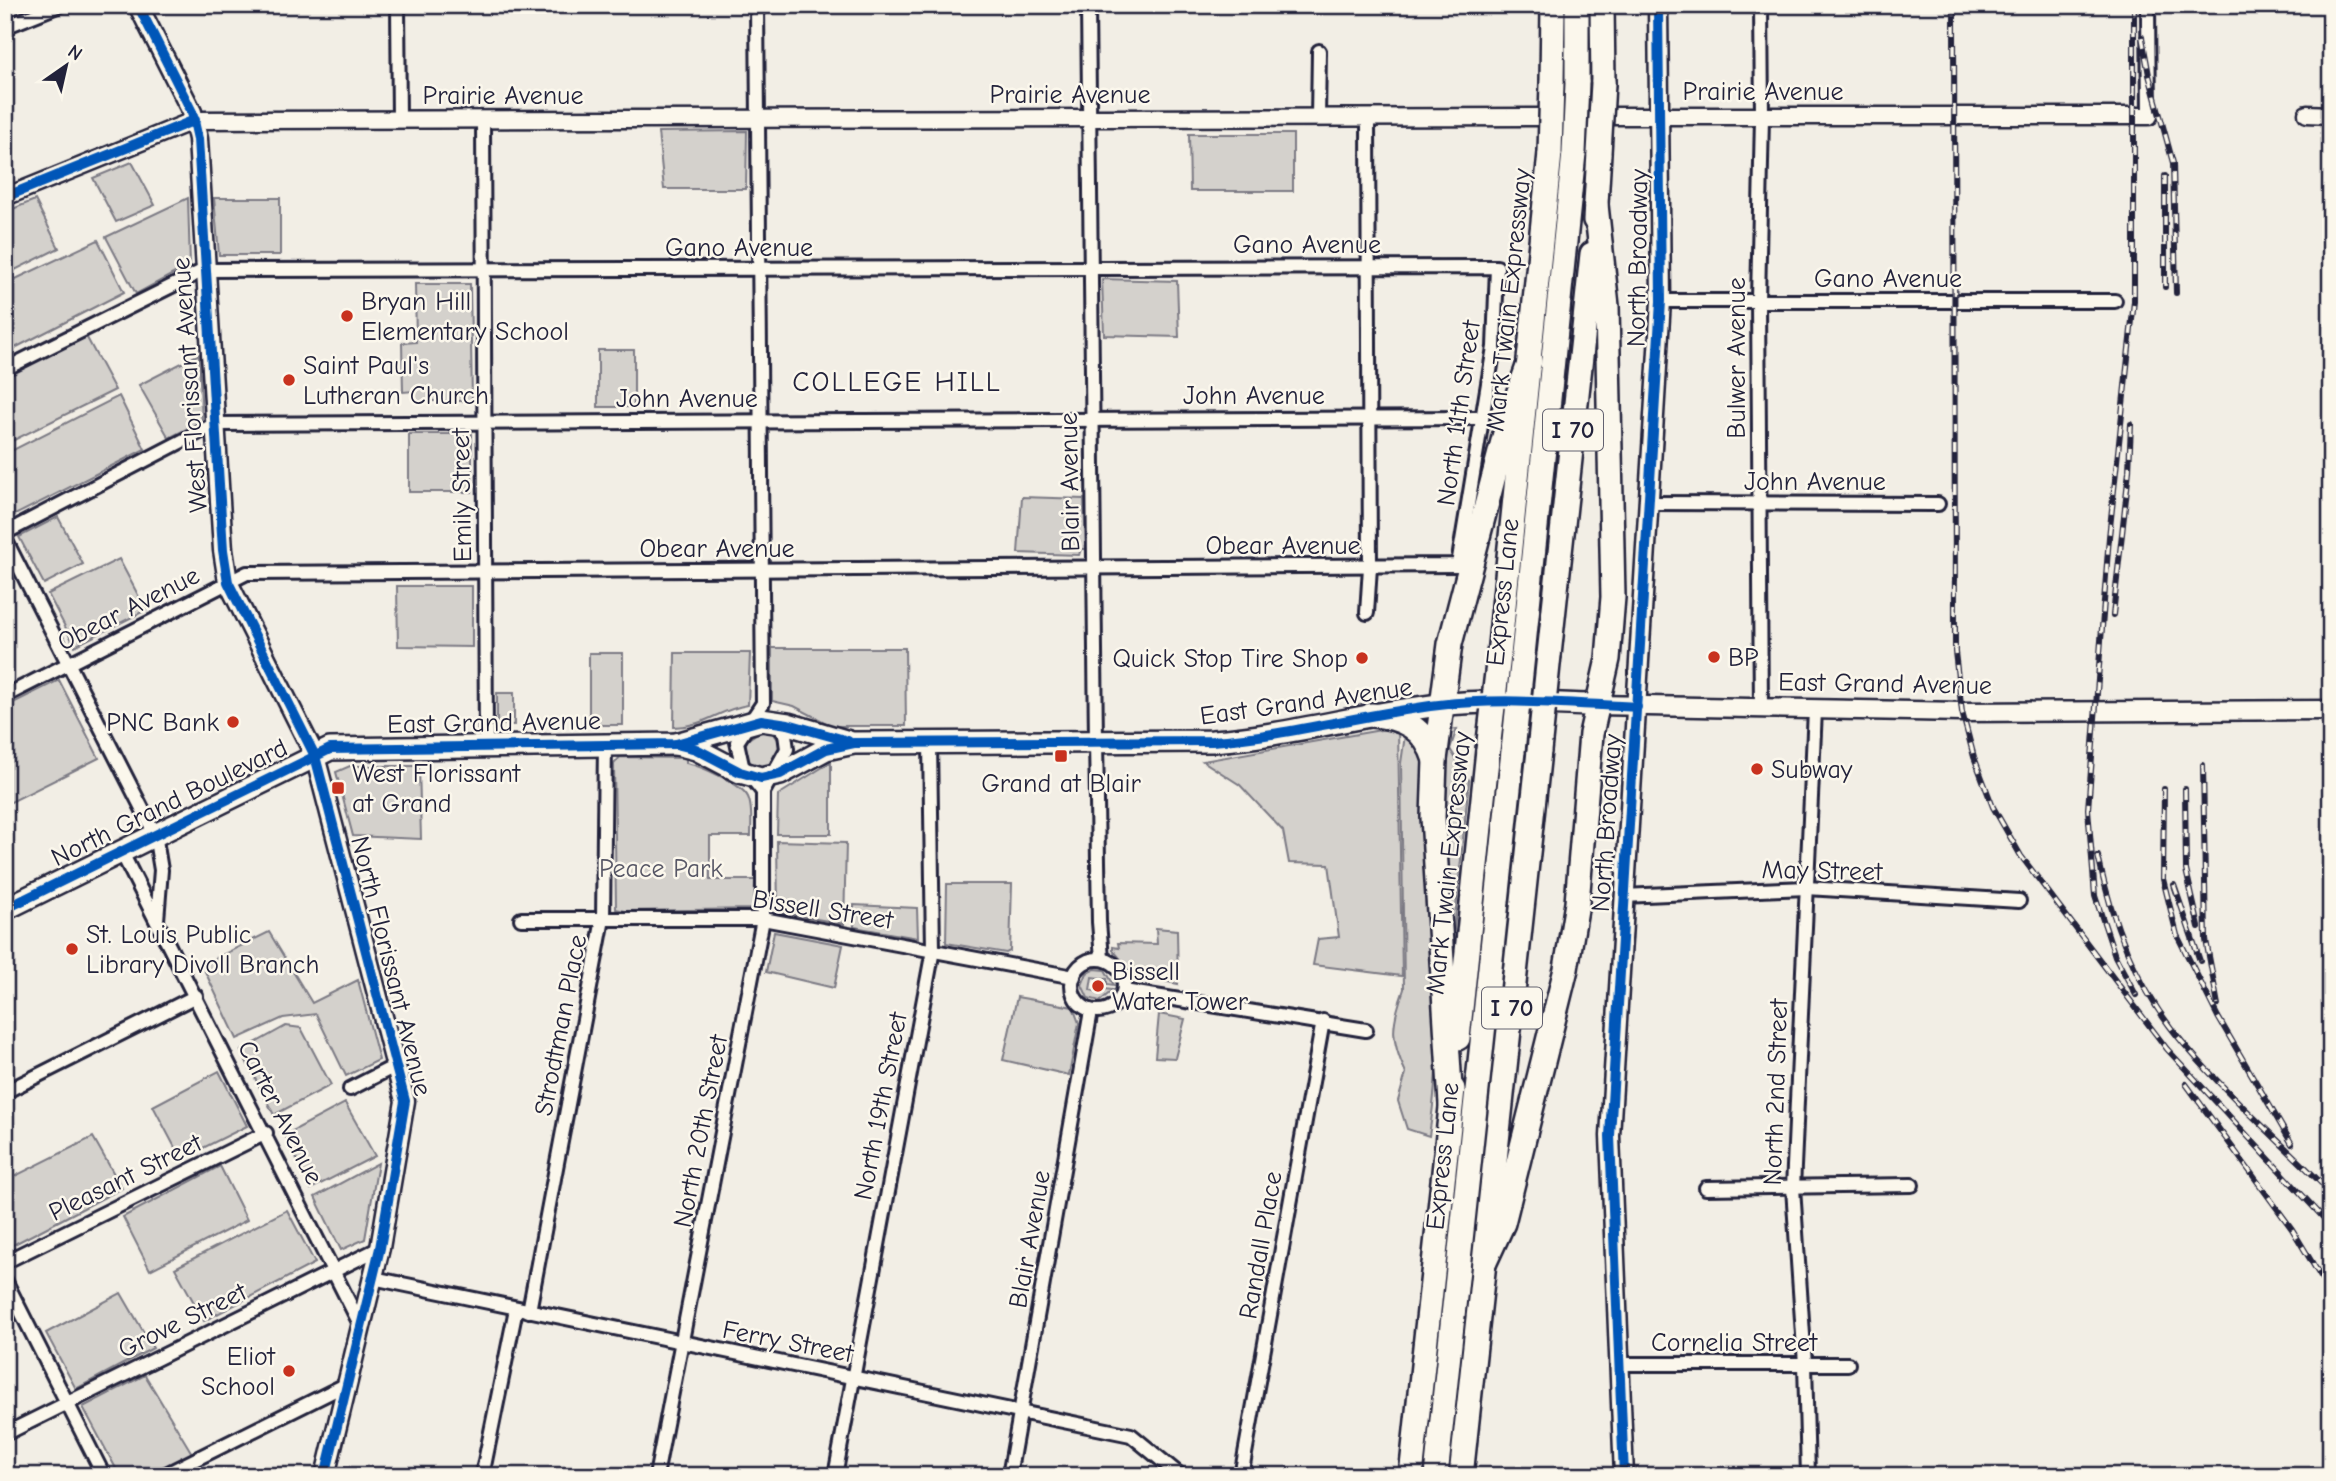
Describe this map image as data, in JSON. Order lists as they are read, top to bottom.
{
  "streets": {
    "highway": ["Mark Twain Expressway", "I 70", "Express Lane"],
    "main road": [
      "North Broadway",
      "West Florissant Avenue",
      "East Grand Avenue",
      "North Grand Boulevard",
      "North Florissant Avenue"
    ],
    "street": [
      "Prairie Avenue",
      "Gano Avenue",
      "Bulwer Avenue",
      "John Avenue",
      "North 11th Street",
      "Blair Avenue",
      "Emily Street",
      "Obear Avenue",
      "May Street",
      "Bissell Street",
      "Strodtman Place",
      "North 2nd Street",
      "North 19th Street",
      "Carter Avenue",
      "North 20th Street",
      "Pleasant Street",
      "Randall Place",
      "Grove Street",
      "Ferry Street",
      "Cornelia Street"
    ]
  },
  "crossings": [
    ["Prairie Avenue", "North Broadway"],
    ["Prairie Avenue", "Bulwer Avenue"],
    ["Prairie Avenue", "West Florissant Avenue"],
    ["Prairie Avenue", "Blair Avenue"],
    ["Prairie Avenue", "Emily Street"],
    ["Prairie Avenue", "North 20th Street"],
    ["Gano Avenue", "North Broadway"],
    ["Gano Avenue", "Bulwer Avenue"],
    ["Gano Avenue", "West Florissant Avenue"],
    ["Gano Avenue", "North 11th Street"],
    ["Gano Avenue", "Blair Avenue"],
    ["Gano Avenue", "Emily Street"],
    ["Gano Avenue", "North 20th Street"],
    ["North Broadway", "John Avenue"],
    ["North Broadway", "East Grand Avenue"],
    ["North Broadway", "May Street"],
    ["North Broadway", "Cornelia Street"],
    ["Bulwer Avenue", "John Avenue"],
    ["Bulwer Avenue", "East Grand Avenue"],
    ["West Florissant Avenue", "John Avenue"],
    ["West Florissant Avenue", "Obear Avenue"],
    ["West Florissant Avenue", "East Grand Avenue"],
    ["West Florissant Avenue", "North Grand Boulevard"],
    ["West Florissant Avenue", "North Florissant Avenue"],
    ["John Avenue", "North 11th Street"],
    ["John Avenue", "Blair Avenue"],
    ["John Avenue", "Emily Street"],
    ["John Avenue", "North 20th Street"],
    ["North 11th Street", "Obear Avenue"],
    ["Blair Avenue", "Obear Avenue"],
    ["Blair Avenue", "East Grand Avenue"],
    ["Blair Avenue", "Bissell Street"],
    ["Blair Avenue", "Ferry Street"],
    ["Emily Street", "Obear Avenue"],
    ["Emily Street", "East Grand Avenue"],
    ["Obear Avenue", "North 20th Street"],
    ["East Grand Avenue", "North Grand Boulevard"],
    ["East Grand Avenue", "North Florissant Avenue"],
    ["East Grand Avenue", "Strodtman Place"],
    ["East Grand Avenue", "North 2nd Street"],
    ["East Grand Avenue", "North 19th Street"],
    ["East Grand Avenue", "North 20th Street"],
    ["North Grand Boulevard", "North Florissant Avenue"],
    ["North Grand Boulevard", "Carter Avenue"],
    ["May Street", "North 2nd Street"],
    ["Bissell Street", "Strodtman Place"],
    ["Bissell Street", "North 19th Street"],
    ["Bissell Street", "North 20th Street"],
    ["North Florissant Avenue", "Carter Avenue"],
    ["North Florissant Avenue", "Grove Street"],
    ["North Florissant Avenue", "Ferry Street"],
    ["Strodtman Place", "Ferry Street"],
    ["North 2nd Street", "Cornelia Street"],
    ["North 19th Street", "Ferry Street"],
    ["Carter Avenue", "Pleasant Street"],
    ["Carter Avenue", "Grove Street"],
    ["North 20th Street", "Ferry Street"]
  ],
  "districts": ["COLLEGE HILL"],
  "parks": ["Peace Park"],
  "places": {
    "other": [
      "Bryan Hill Elementary School",
      "Saint Paul's Lutheran Church",
      "BP",
      "Quick Stop Tire Shop",
      "PNC Bank",
      "Subway",
      "St. Louis Public Library Divoll Branch",
      "Bissell Water Tower",
      "Eliot School"
    ],
    "transit": ["Grand at Blair", "West Florissant at Grand"]
  },
  "north": "top right"
}
